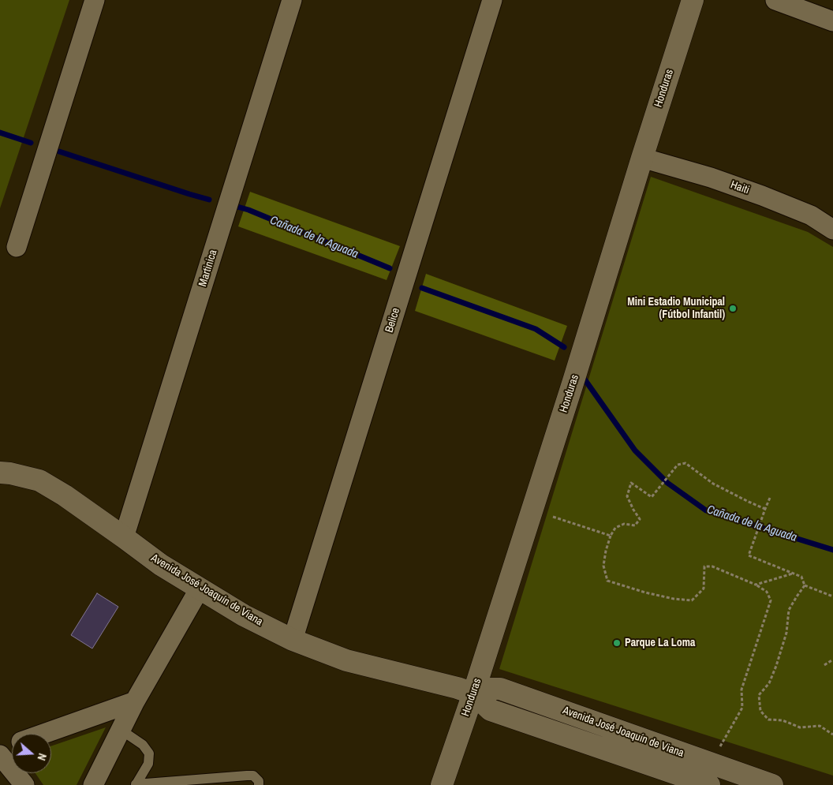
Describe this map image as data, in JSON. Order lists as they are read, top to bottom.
{
  "streets": {
    "street": [
      "Honduras",
      "Haiti",
      "Martinica",
      "Belice",
      "Avenida José Joaquín de Viana"
    ]
  },
  "crossings": [
    ["Honduras", "Haiti"],
    ["Honduras", "Avenida José Joaquín de Viana"],
    ["Martinica", "Avenida José Joaquín de Viana"],
    ["Belice", "Avenida José Joaquín de Viana"]
  ],
  "water": ["Cañada de la Aguada"],
  "places": ["Mini Estadio Municipal (Fútbol Infantil)", "Parque La Loma"],
  "north": "right"
}
